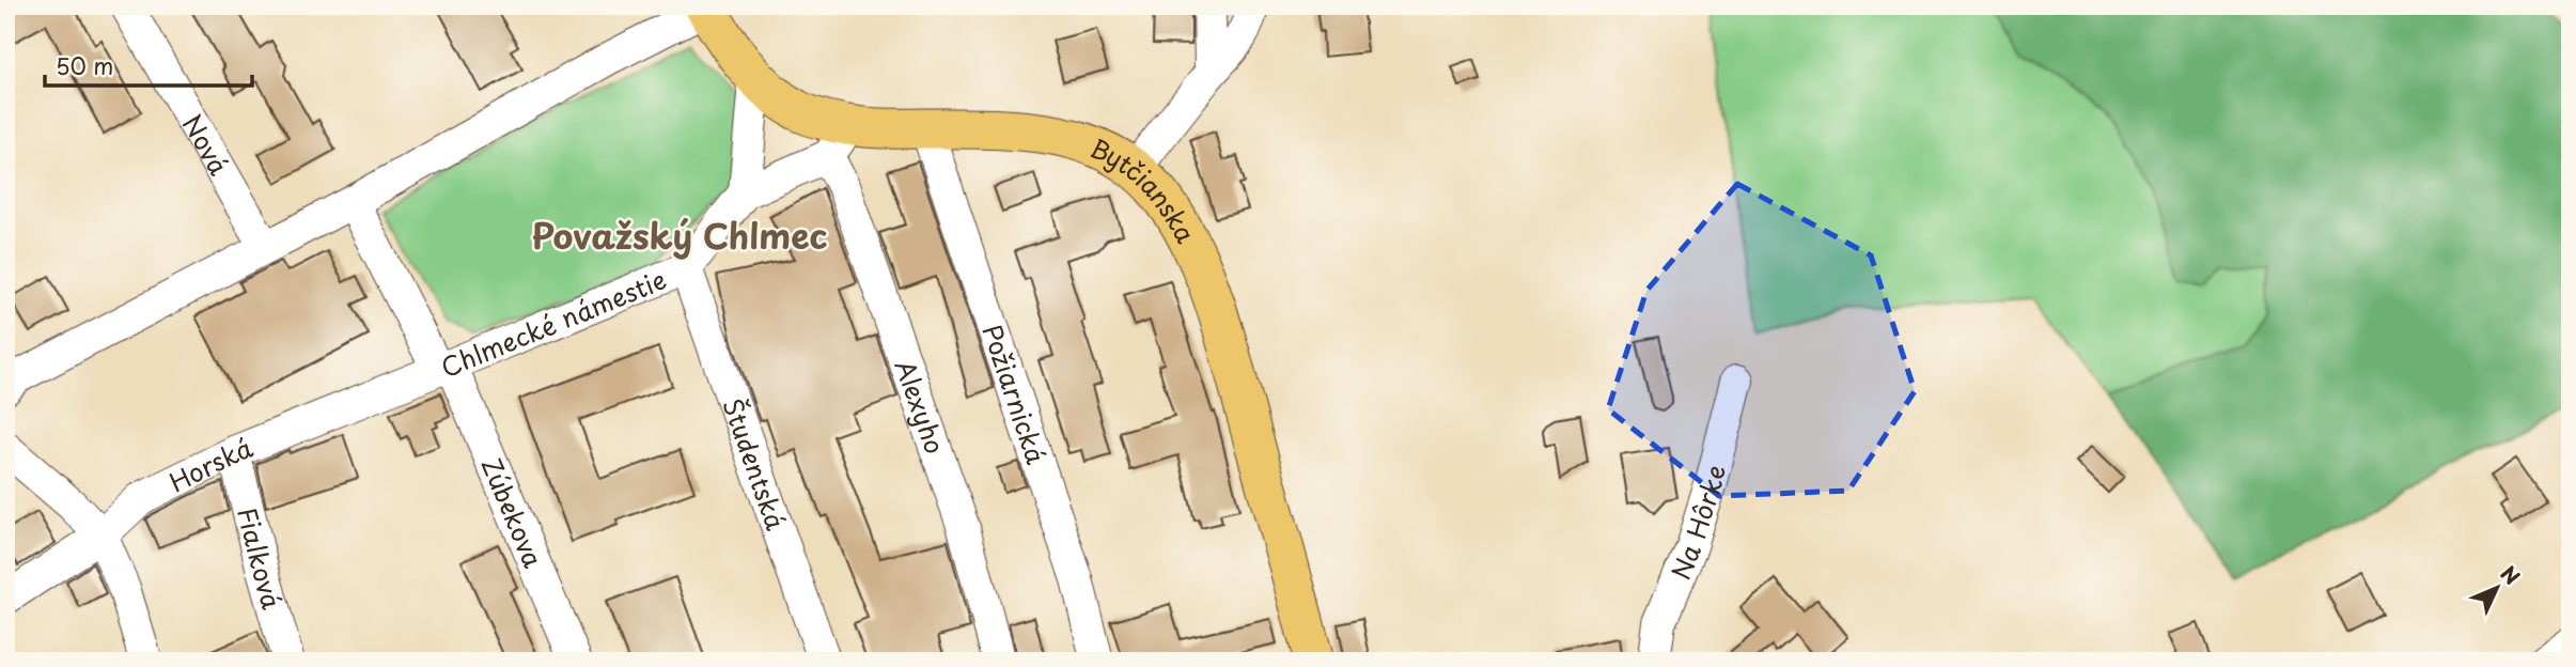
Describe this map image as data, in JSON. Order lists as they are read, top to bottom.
{
  "streets": {
    "main road": ["Bytčianska"],
    "street": [
      "Nová",
      "Chlmecké námestie",
      "Požiarnická",
      "Alexyho",
      "Horská",
      "Študentská",
      "Zúbekova",
      "Na Hôrke",
      "Fialková"
    ]
  },
  "crossings": [
    ["Bytčianska", "Požiarnická"],
    ["Chlmecké námestie", "Horská"],
    ["Chlmecké námestie", "Študentská"],
    ["Chlmecké námestie", "Zúbekova"],
    ["Horská", "Zúbekova"],
    ["Horská", "Fialková"]
  ],
  "districts": ["Považský Chlmec"],
  "scale_bar": "50 m",
  "north": "top right"
}
